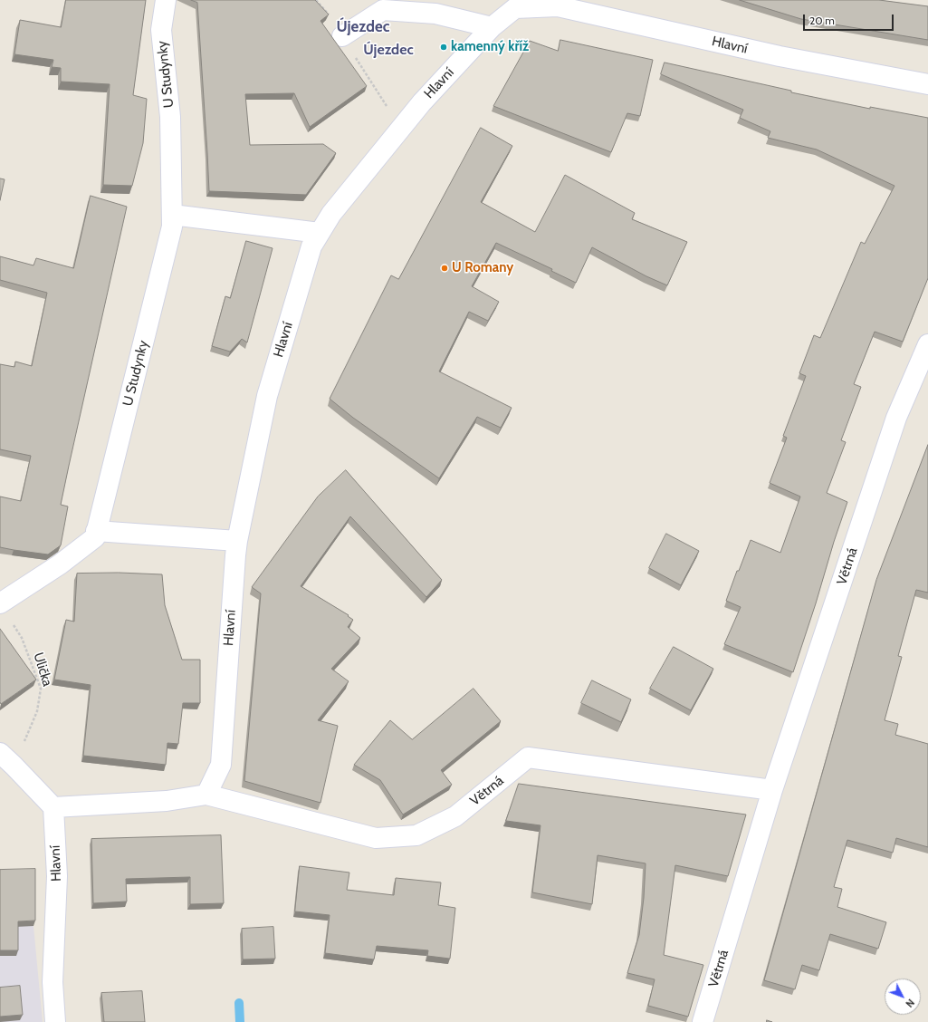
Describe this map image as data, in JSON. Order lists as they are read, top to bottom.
{
  "streets": {
    "street": ["Hlavní", "U Studynky", "Větrná"],
    "path": ["Ulička"]
  },
  "crossings": [
    ["Hlavní", "Větrná"]
  ],
  "districts": ["Újezdec", "Újezdec"],
  "places": ["kamenný kříž", "U Romany"],
  "scale_bar": "20 m",
  "north": "bottom right"
}
